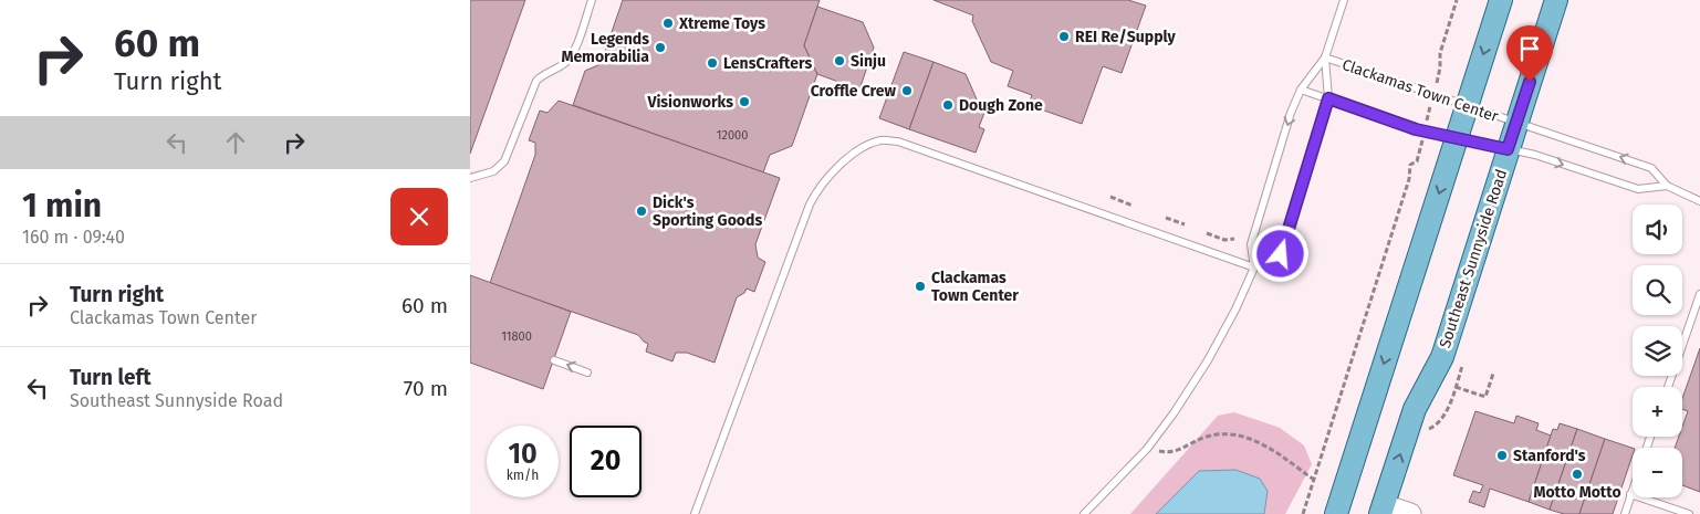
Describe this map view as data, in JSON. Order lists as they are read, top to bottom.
{
  "streets": {
    "main road": ["Southeast Sunnyside Road"],
    "lane": ["Clackamas Town Center"]
  },
  "crossings": [
    ["Clackamas Town Center", "Southeast Sunnyside Road"]
  ],
  "places": [
    "Xtreme Toys",
    "REI Re/Supply",
    "Legends Memorabilia",
    "Sinju",
    "LensCrafters",
    "Croffle Crew",
    "Visionworks",
    "Dough Zone",
    "Dick's Sporting Goods",
    "Clackamas Town Center",
    "Stanford's",
    "Motto Motto"
  ],
  "house_numbers": ["12000", "11800"],
  "page": {
    "turn": ["60 m", "Turn right"],
    "heading": ["1 min", "160 m · 09:40"],
    "map_buttons": ["+", "−"],
    "list": [
      {
        "name": "Turn right",
        "note": "Clackamas Town Center",
        "value": "60 m"
      },
      {
        "name": "Turn left",
        "note": "Southeast Sunnyside Road",
        "value": "70 m"
      }
    ],
    "speed": "10 km/h",
    "limit": "20"
  }
}
